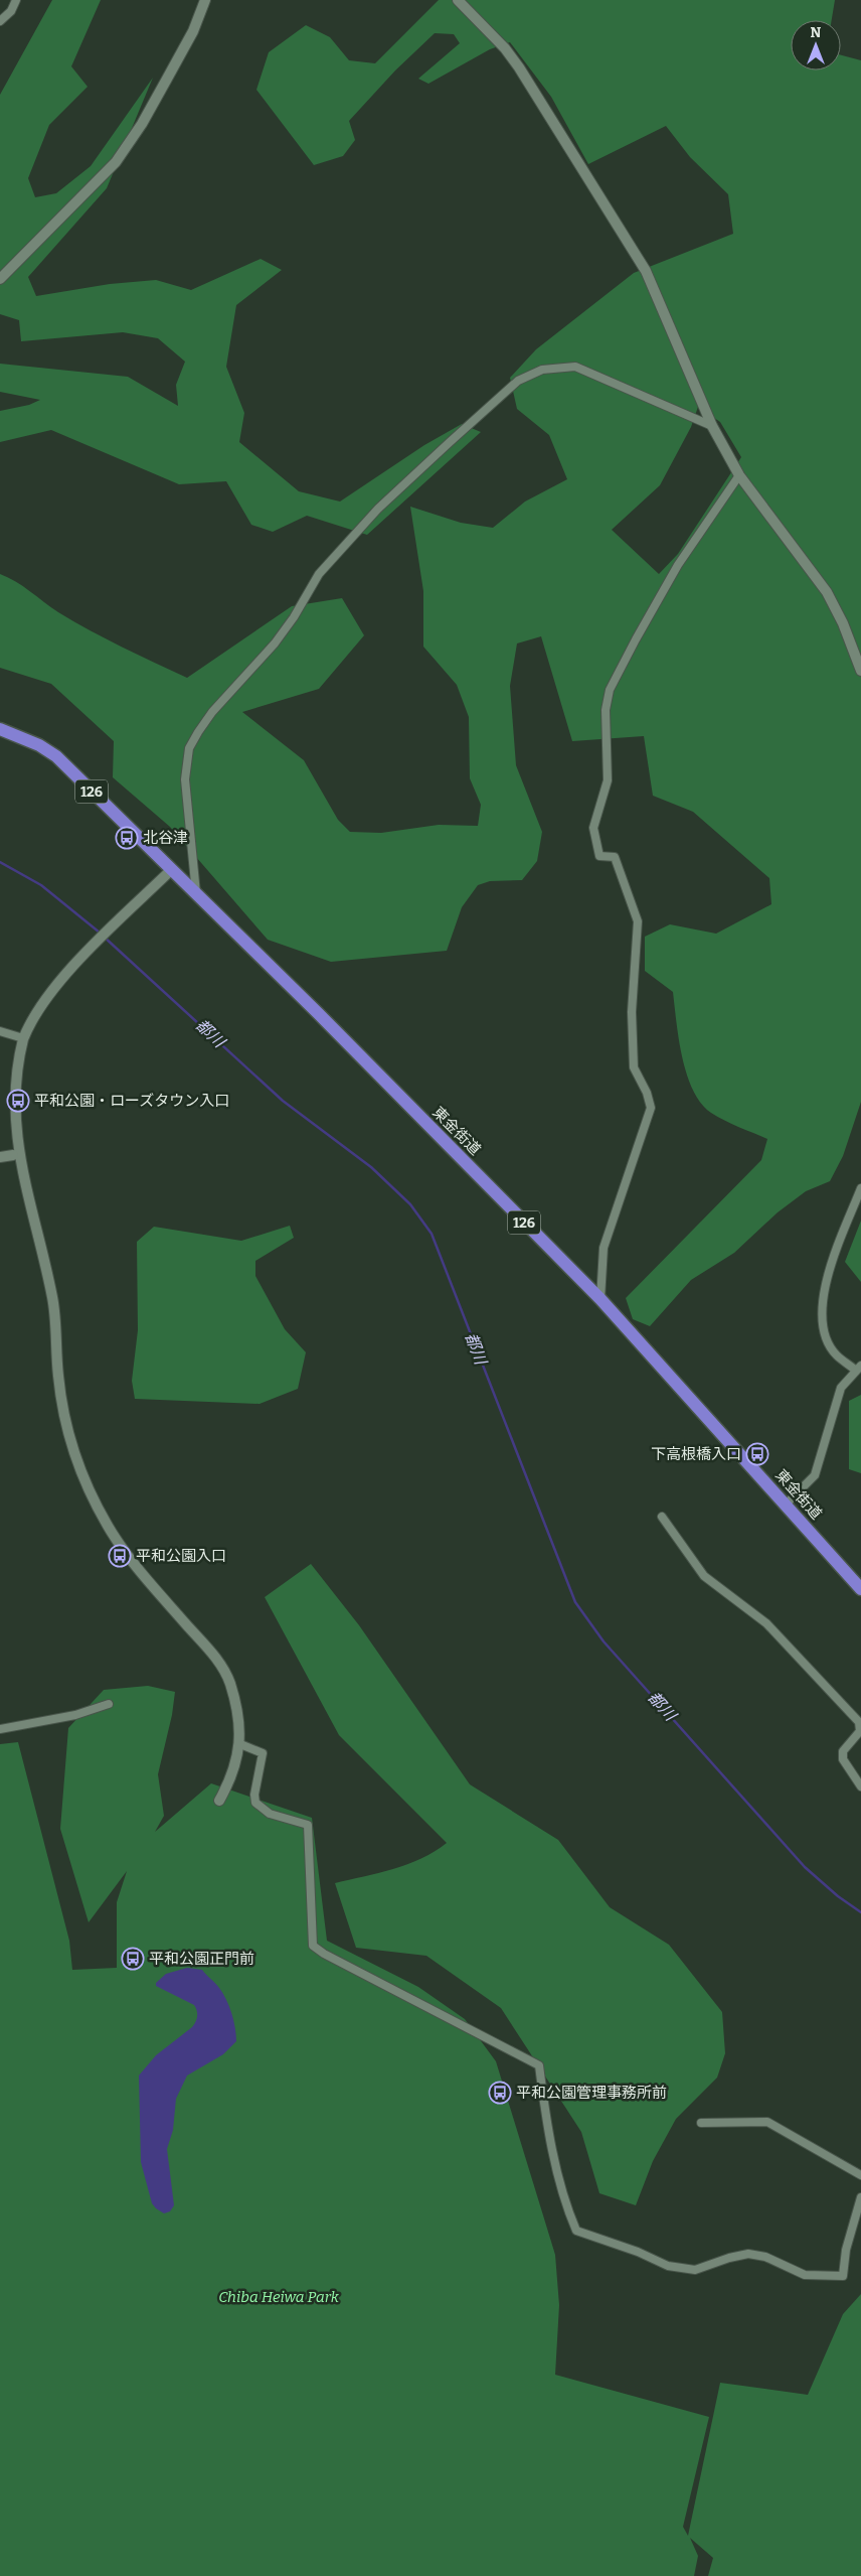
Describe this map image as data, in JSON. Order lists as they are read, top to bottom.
{
  "streets": {
    "highway": ["126", "東金街道"]
  },
  "water": ["都川"],
  "parks": ["Chiba Heiwa Park"],
  "places": {
    "bus stop": [
      "北谷津",
      "平和公園・ローズタウン入口",
      "下高根橋入口",
      "平和公園入口",
      "平和公園正門前",
      "平和公園管理事務所前"
    ]
  },
  "north": "top"
}
